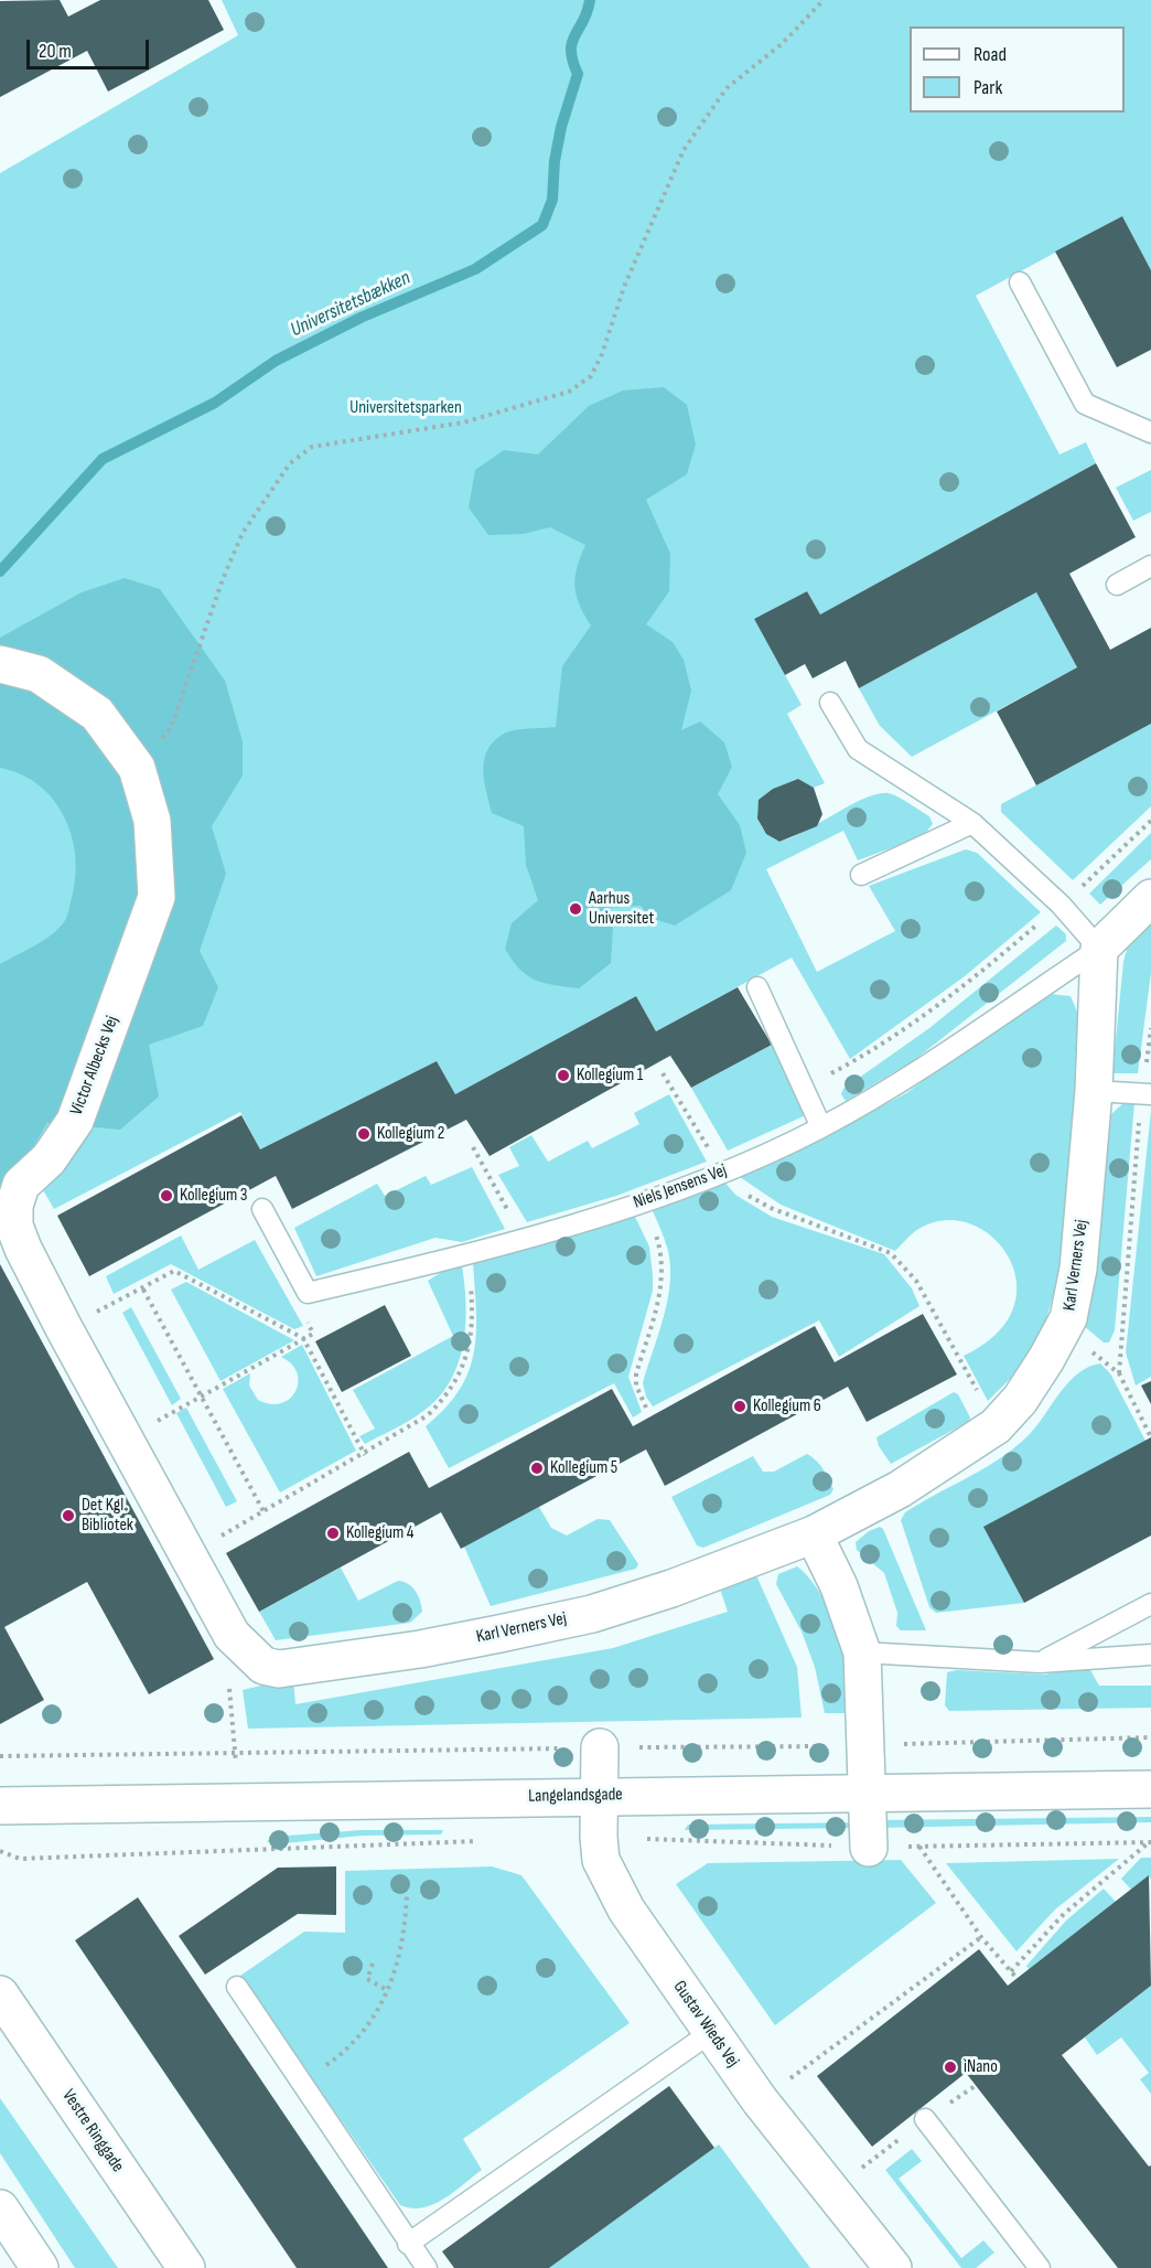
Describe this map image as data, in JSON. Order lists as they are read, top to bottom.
{
  "streets": {
    "street": [
      "Victor Albecks Vej",
      "Karl Verners Vej",
      "Langelandsgade",
      "Gustav Wieds Vej",
      "Vestre Ringgade"
    ],
    "lane": ["Niels Jensens Vej"]
  },
  "crossings": [
    ["Victor Albecks Vej", "Karl Verners Vej"],
    ["Niels Jensens Vej", "Karl Verners Vej"],
    ["Langelandsgade", "Gustav Wieds Vej"]
  ],
  "water": ["Universitetsbækken"],
  "parks": ["Universitetsparken"],
  "places": [
    "Aarhus Universitet",
    "Kollegium 1",
    "Kollegium 2",
    "Kollegium 3",
    "Kollegium 6",
    "Kollegium 5",
    "Det Kgl. Bibliotek",
    "Kollegium 4",
    "iNano"
  ],
  "legend": ["Road", "Park"],
  "scale_bar": "20 m"
}
